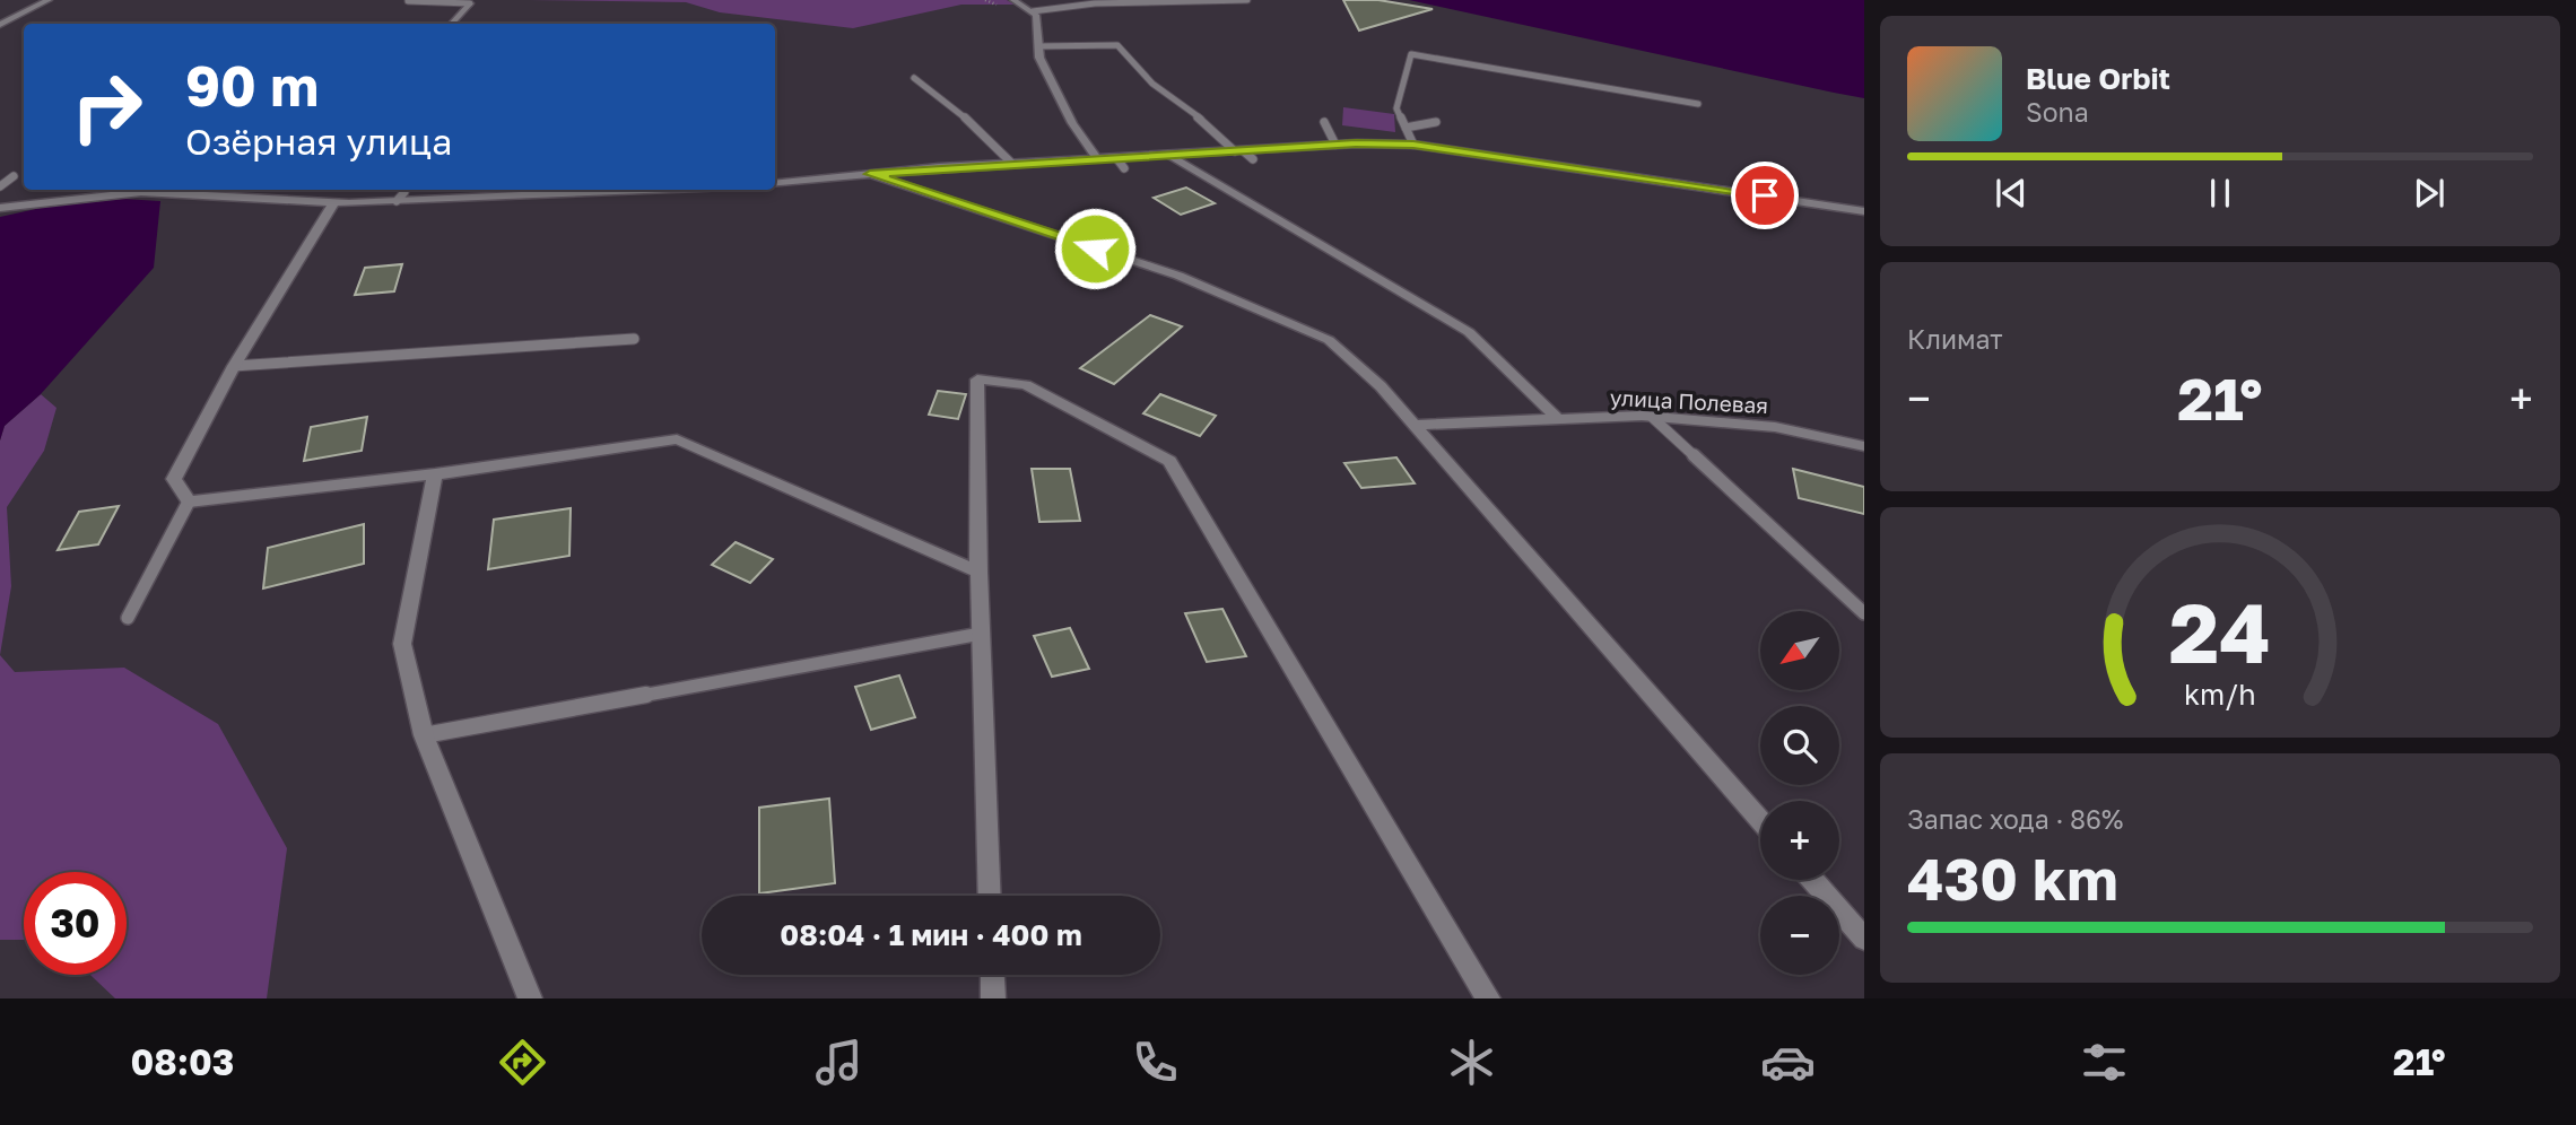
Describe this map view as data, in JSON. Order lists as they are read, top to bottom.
{
  "streets": {
    "street": ["улица Полевая"]
  },
  "north": "bottom left",
  "page": {
    "turn": ["90 m", "Озёрная улица"],
    "song": ["Blue Orbit", "Sona"],
    "tile": [
      "Климат",
      ["Запас хода · 86%", "430 km"]
    ],
    "heat": ["−", "21°", "+"],
    "map_buttons": ["+", "−"],
    "limit": "30",
    "trip": "08:04 · 1 мин · 400 m",
    "tabs": ["08:03", "21°"],
    "gauge": ["24", "km/h"]
  }
}
